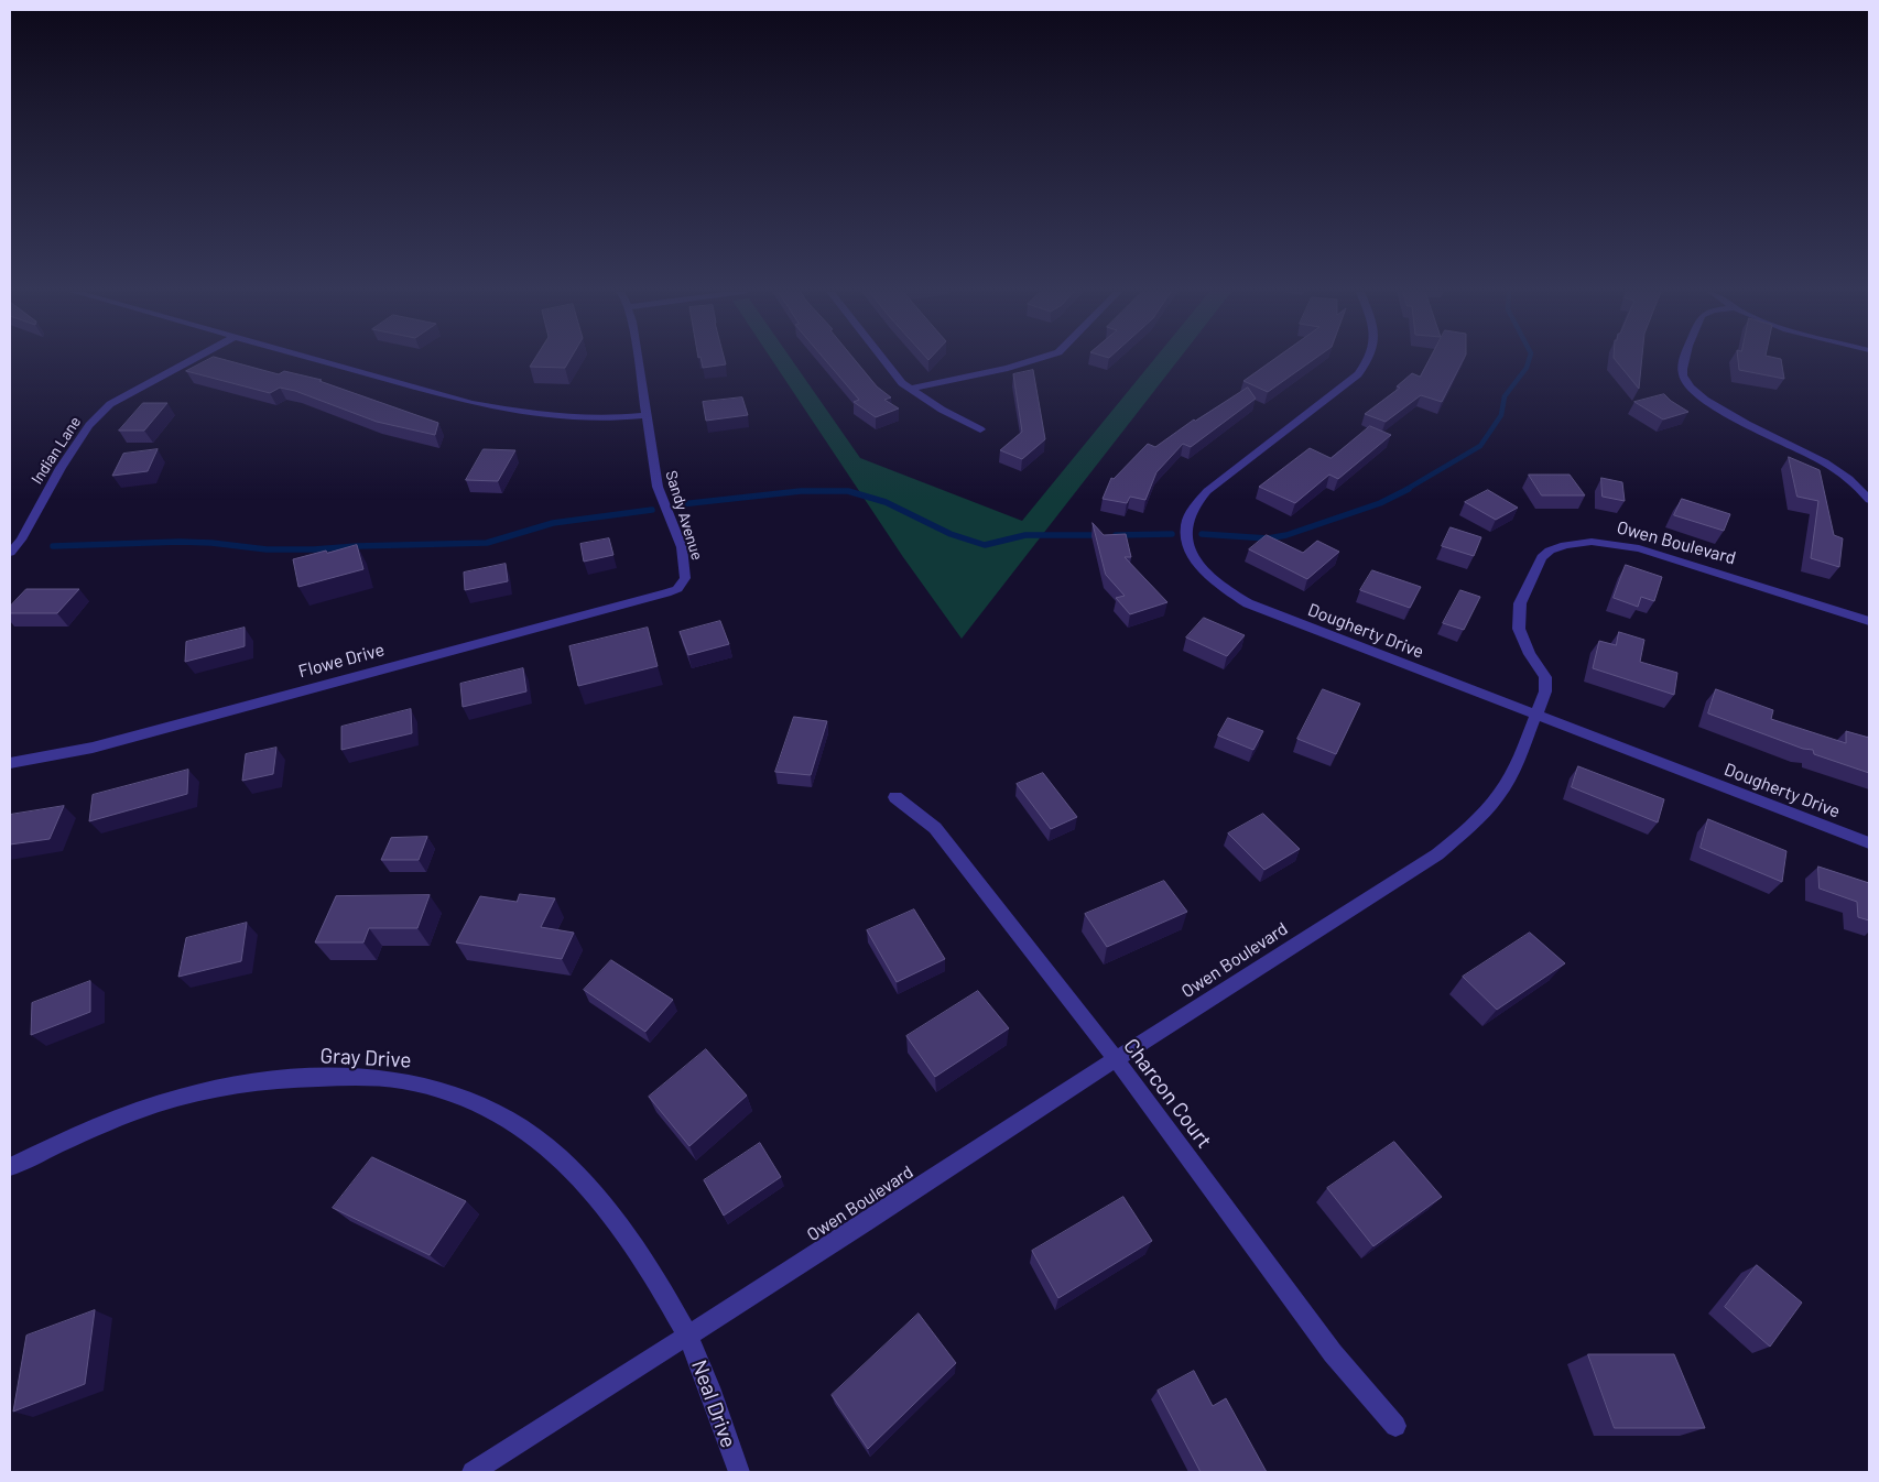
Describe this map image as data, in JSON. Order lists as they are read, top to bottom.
{
  "streets": {
    "street": [
      "Indian Lane",
      "Sandy Avenue",
      "Owen Boulevard",
      "Dougherty Drive",
      "Flowe Drive",
      "Gray Drive",
      "Charcon Court",
      "Neal Drive"
    ]
  },
  "crossings": [
    ["Sandy Avenue", "Flowe Drive"],
    ["Owen Boulevard", "Dougherty Drive"],
    ["Owen Boulevard", "Gray Drive"],
    ["Owen Boulevard", "Charcon Court"],
    ["Owen Boulevard", "Neal Drive"],
    ["Gray Drive", "Neal Drive"]
  ]
}
